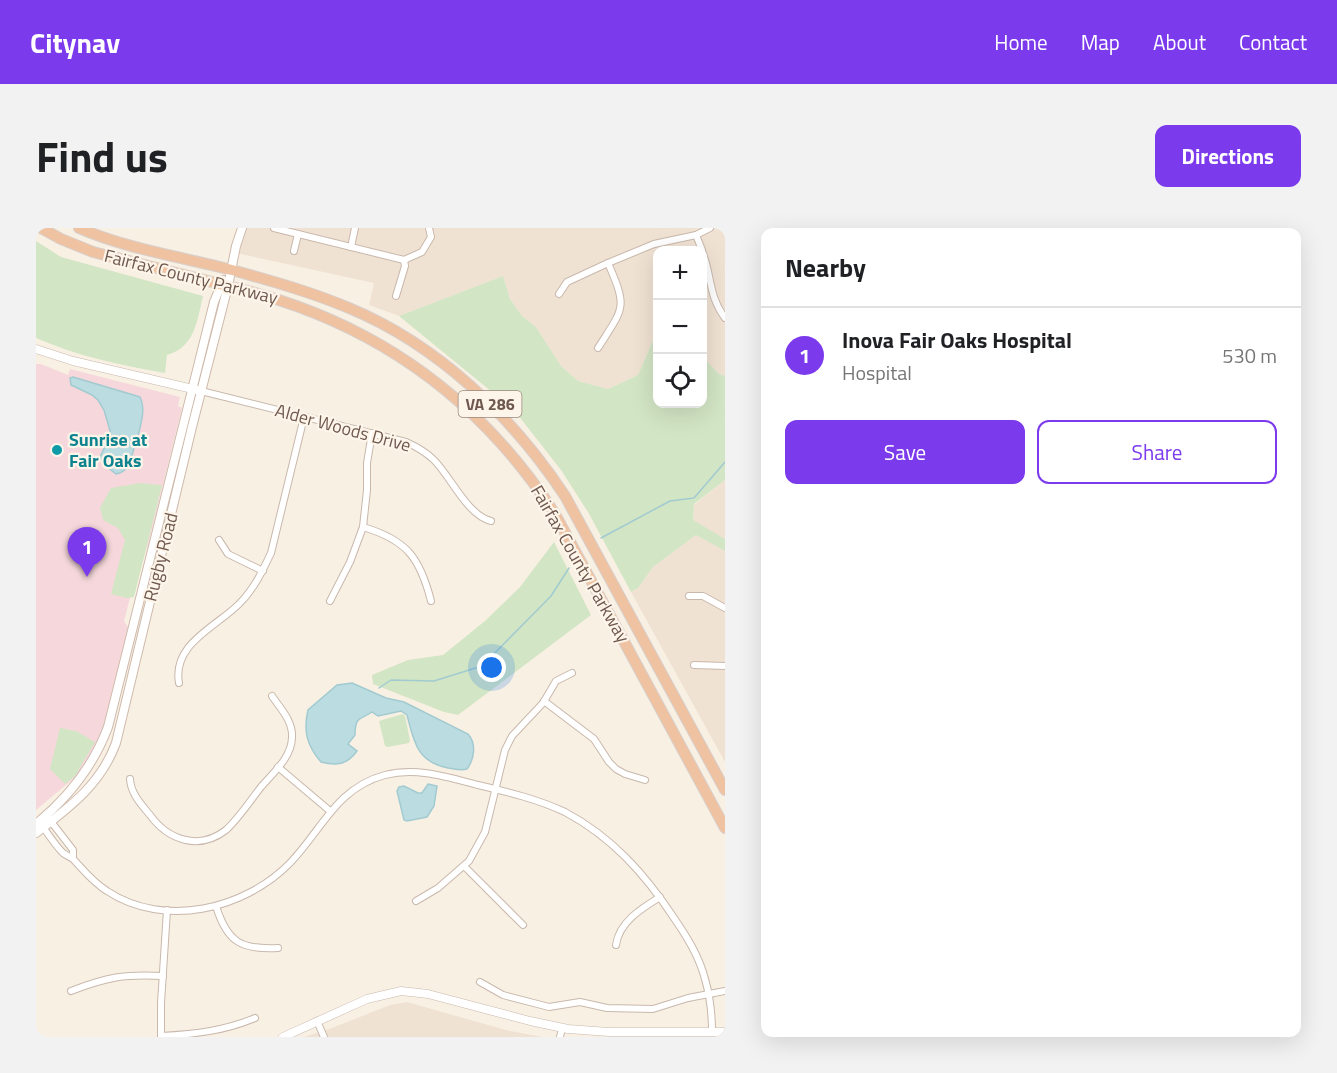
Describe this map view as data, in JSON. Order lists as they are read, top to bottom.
{
  "streets": {
    "highway": ["Fairfax County Parkway", "VA 286"],
    "main road": ["Rugby Road"],
    "street": ["Alder Woods Drive"]
  },
  "crossings": [
    ["Fairfax County Parkway", "Rugby Road"],
    ["Alder Woods Drive", "Rugby Road"]
  ],
  "places": ["Sunrise at Fair Oaks"],
  "page": {
    "header": "Citynav",
    "nav": [
      "Home",
      "Map",
      "About",
      "Contact"
    ],
    "title": "Find us",
    "buttons": [
      "Directions",
      ["Save", "Share"]
    ],
    "heading": "Nearby",
    "map_buttons": ["+", "−"],
    "list": [
      {
        "mark": "1",
        "name": "Inova Fair Oaks Hospital",
        "note": "Hospital",
        "value": "530 m"
      }
    ],
    "pins": "1"
  }
}
